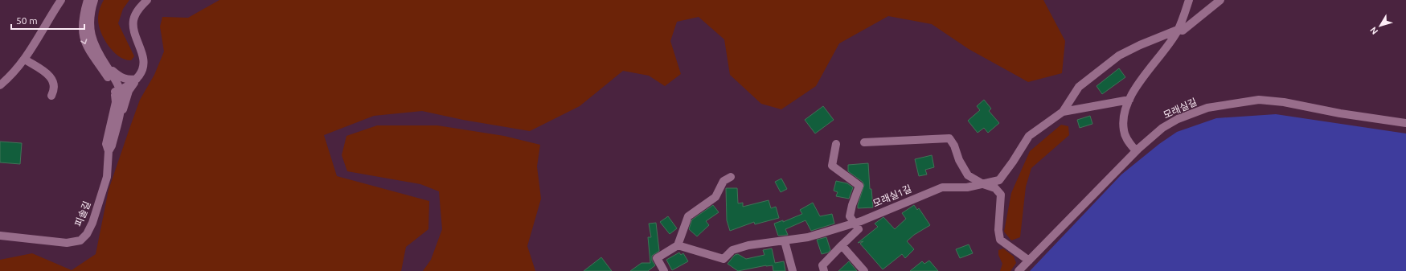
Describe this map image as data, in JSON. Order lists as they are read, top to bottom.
{
  "streets": {
    "street": ["모래실길", "모래실1길", "피솔길"]
  },
  "scale_bar": "50 m",
  "north": "bottom left"
}
